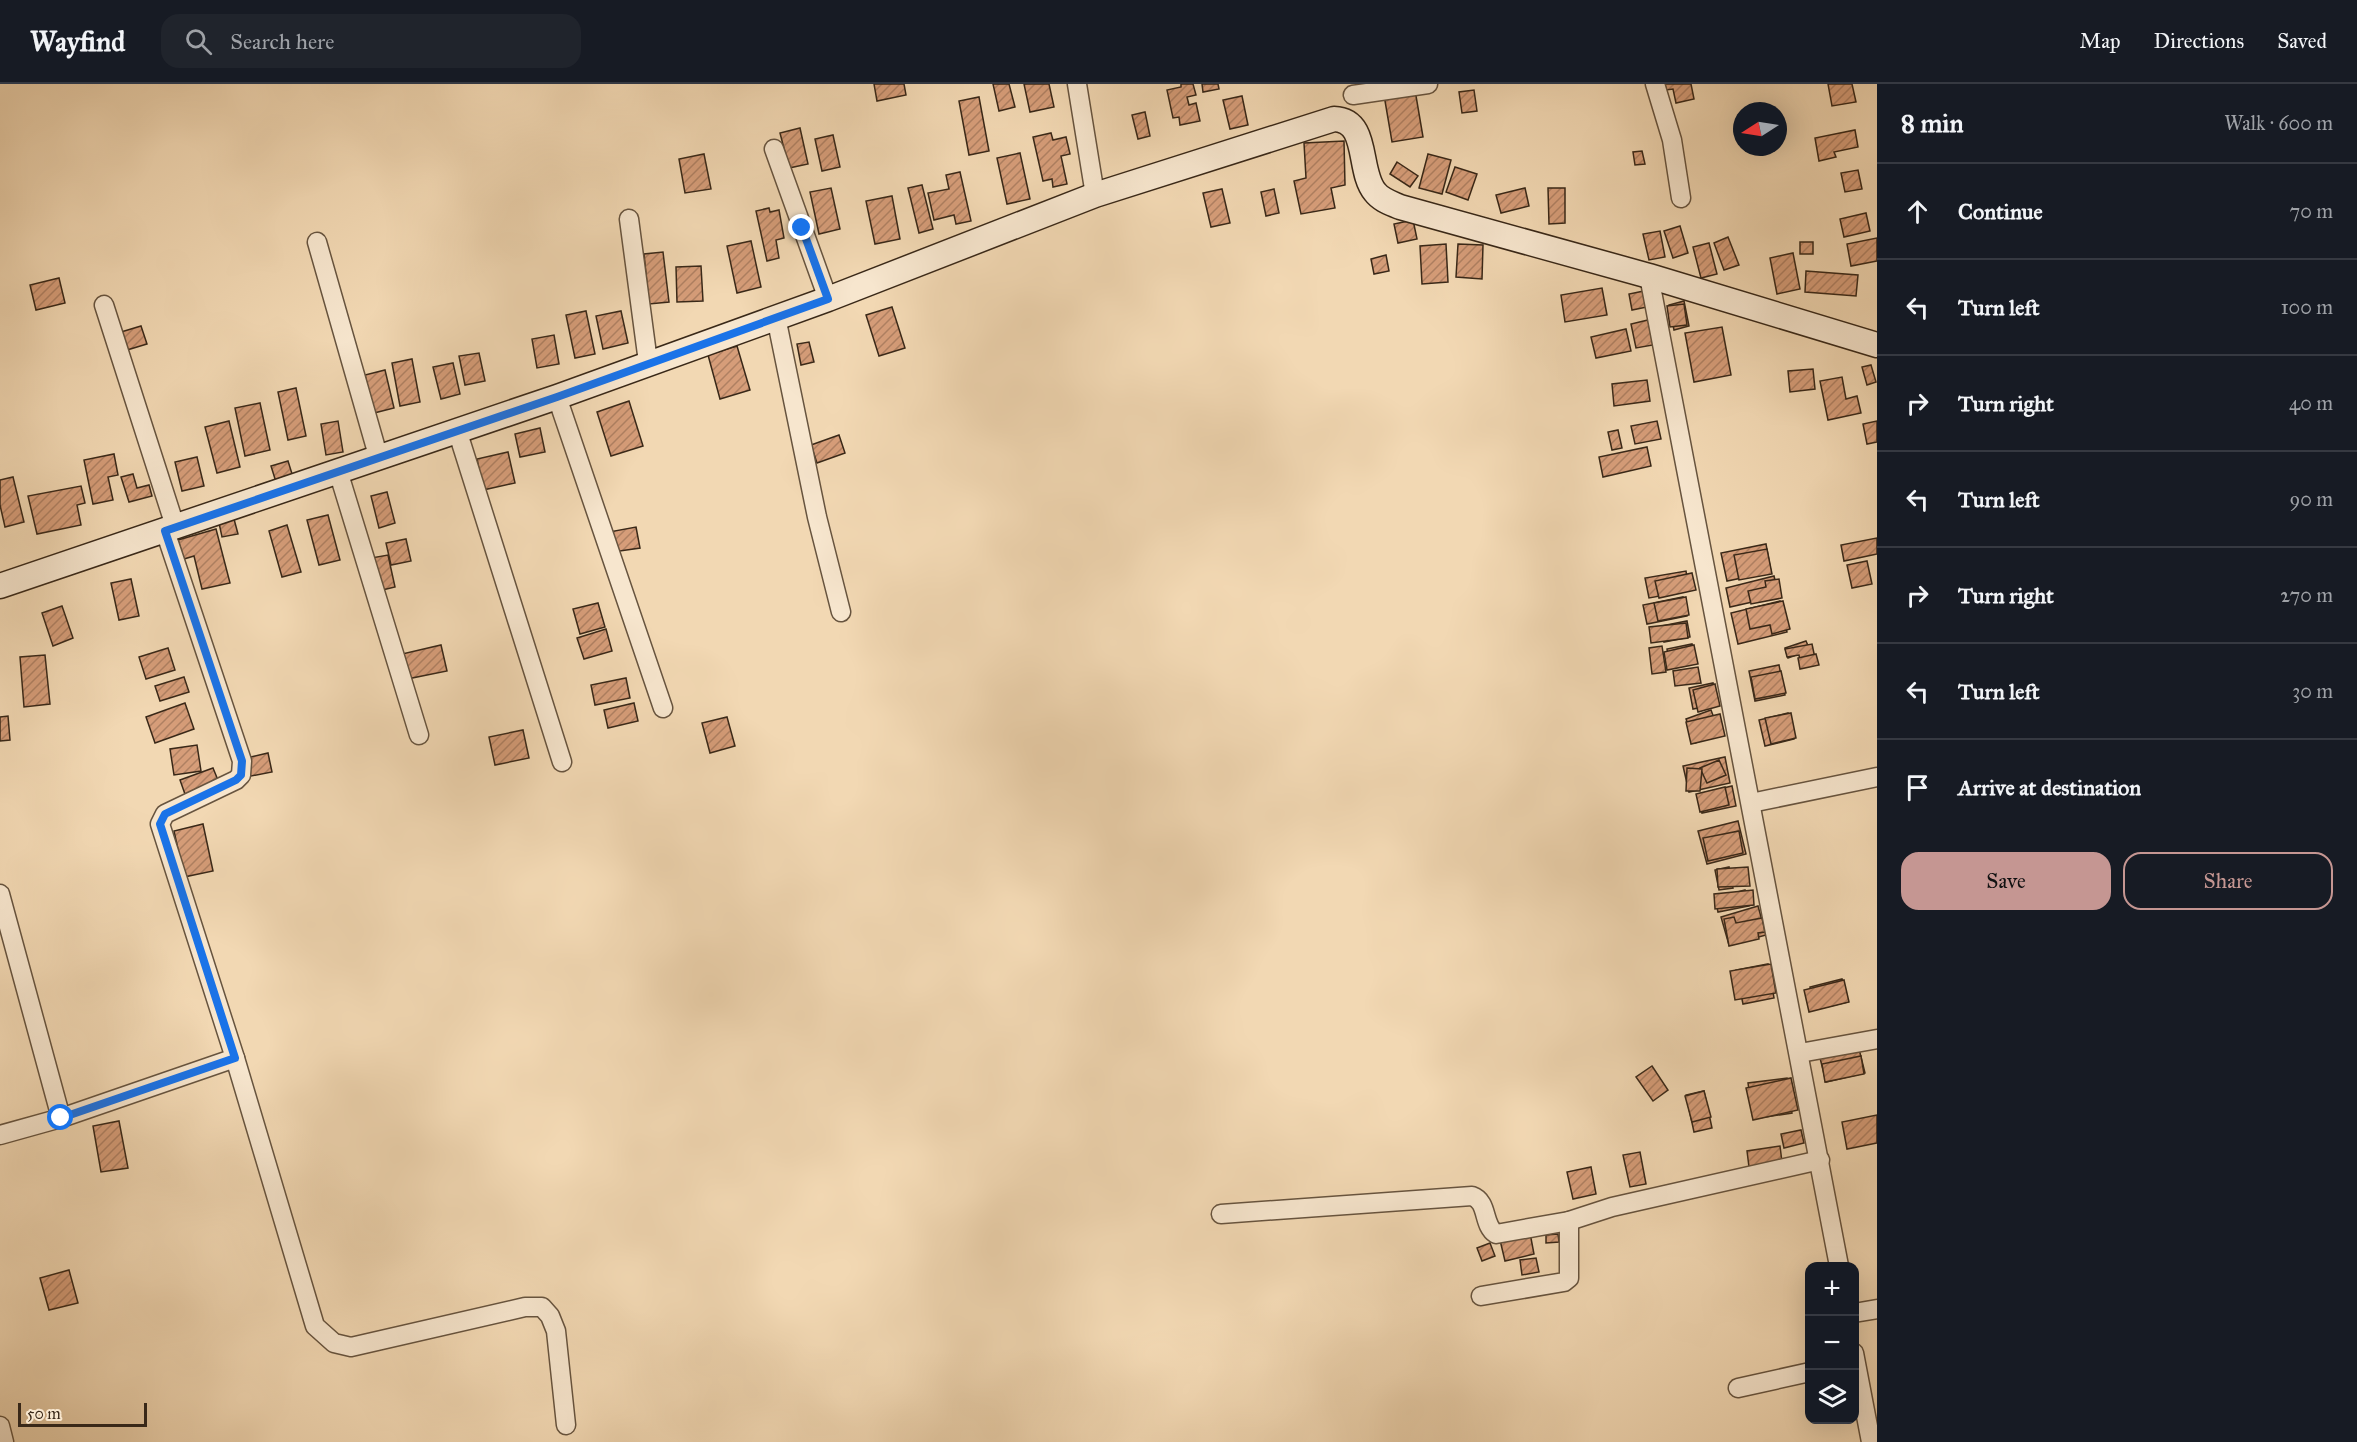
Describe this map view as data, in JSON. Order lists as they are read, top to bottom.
{
  "scale_bar": "50 m",
  "north": "left",
  "page": {
    "header": "Wayfind",
    "search": "Search here",
    "nav": ["Map", "Directions", "Saved"],
    "heading": ["8 min", "Walk · 600 m"],
    "list": [
      ["Continue", "70 m"],
      ["Turn left", "100 m"],
      ["Turn right", "40 m"],
      ["Turn left", "90 m"],
      ["Turn right", "270 m"],
      ["Turn left", "30 m"],
      "Arrive at destination"
    ],
    "buttons": ["Save", "Share"],
    "map_buttons": ["+", "−"],
    "scale": "50 m"
  }
}
